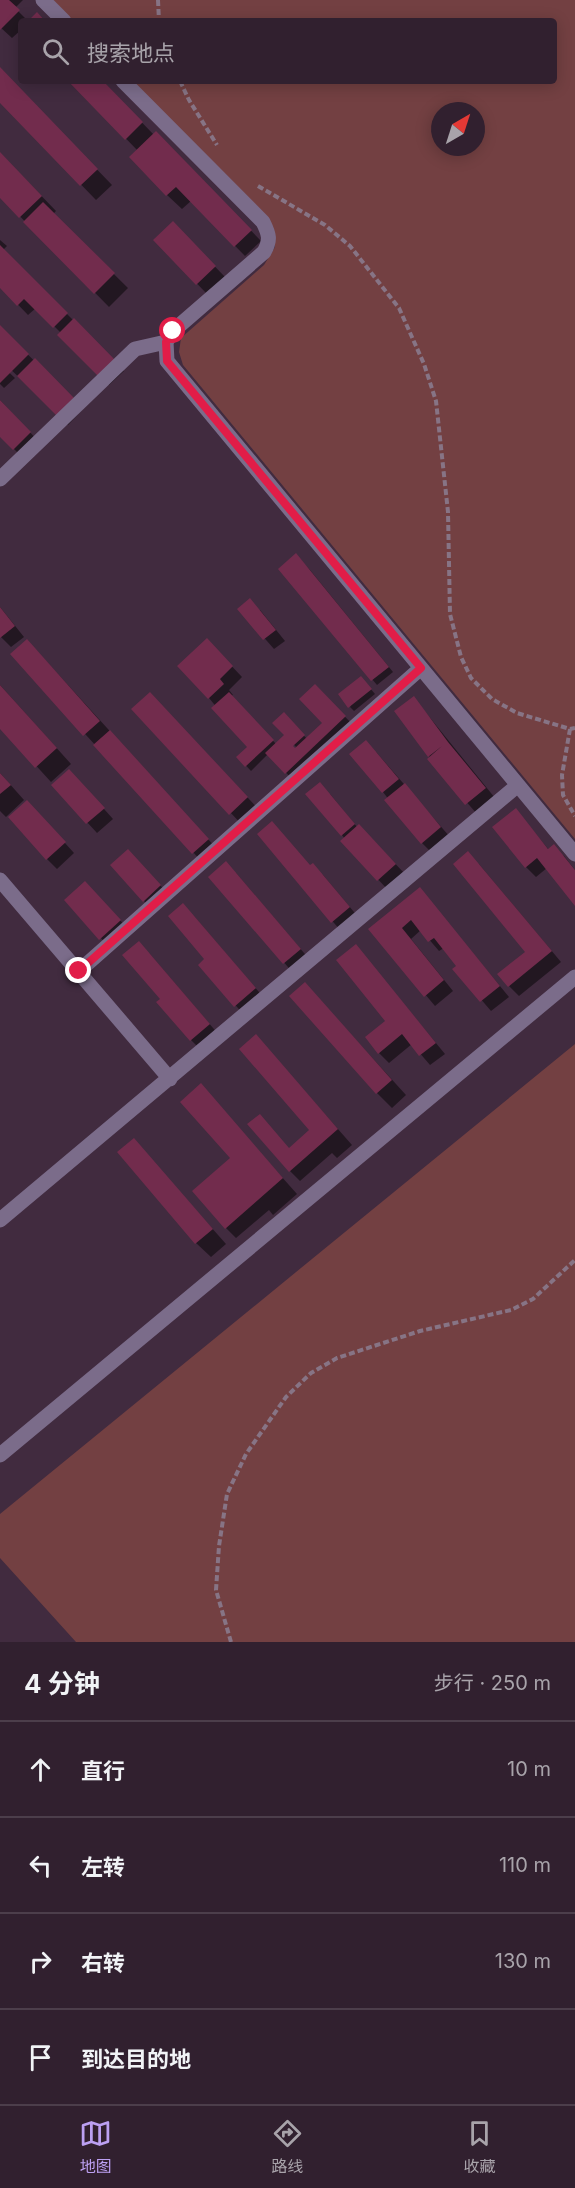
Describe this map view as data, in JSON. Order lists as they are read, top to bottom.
{
  "north": "top right",
  "page": {
    "search": "搜索地点",
    "heading": ["4 分钟", "步行 · 250 m"],
    "list": [
      ["直行", "10 m"],
      ["左转", "110 m"],
      ["右转", "130 m"],
      "到达目的地"
    ],
    "nav": ["地图", "路线", "收藏"]
  }
}
